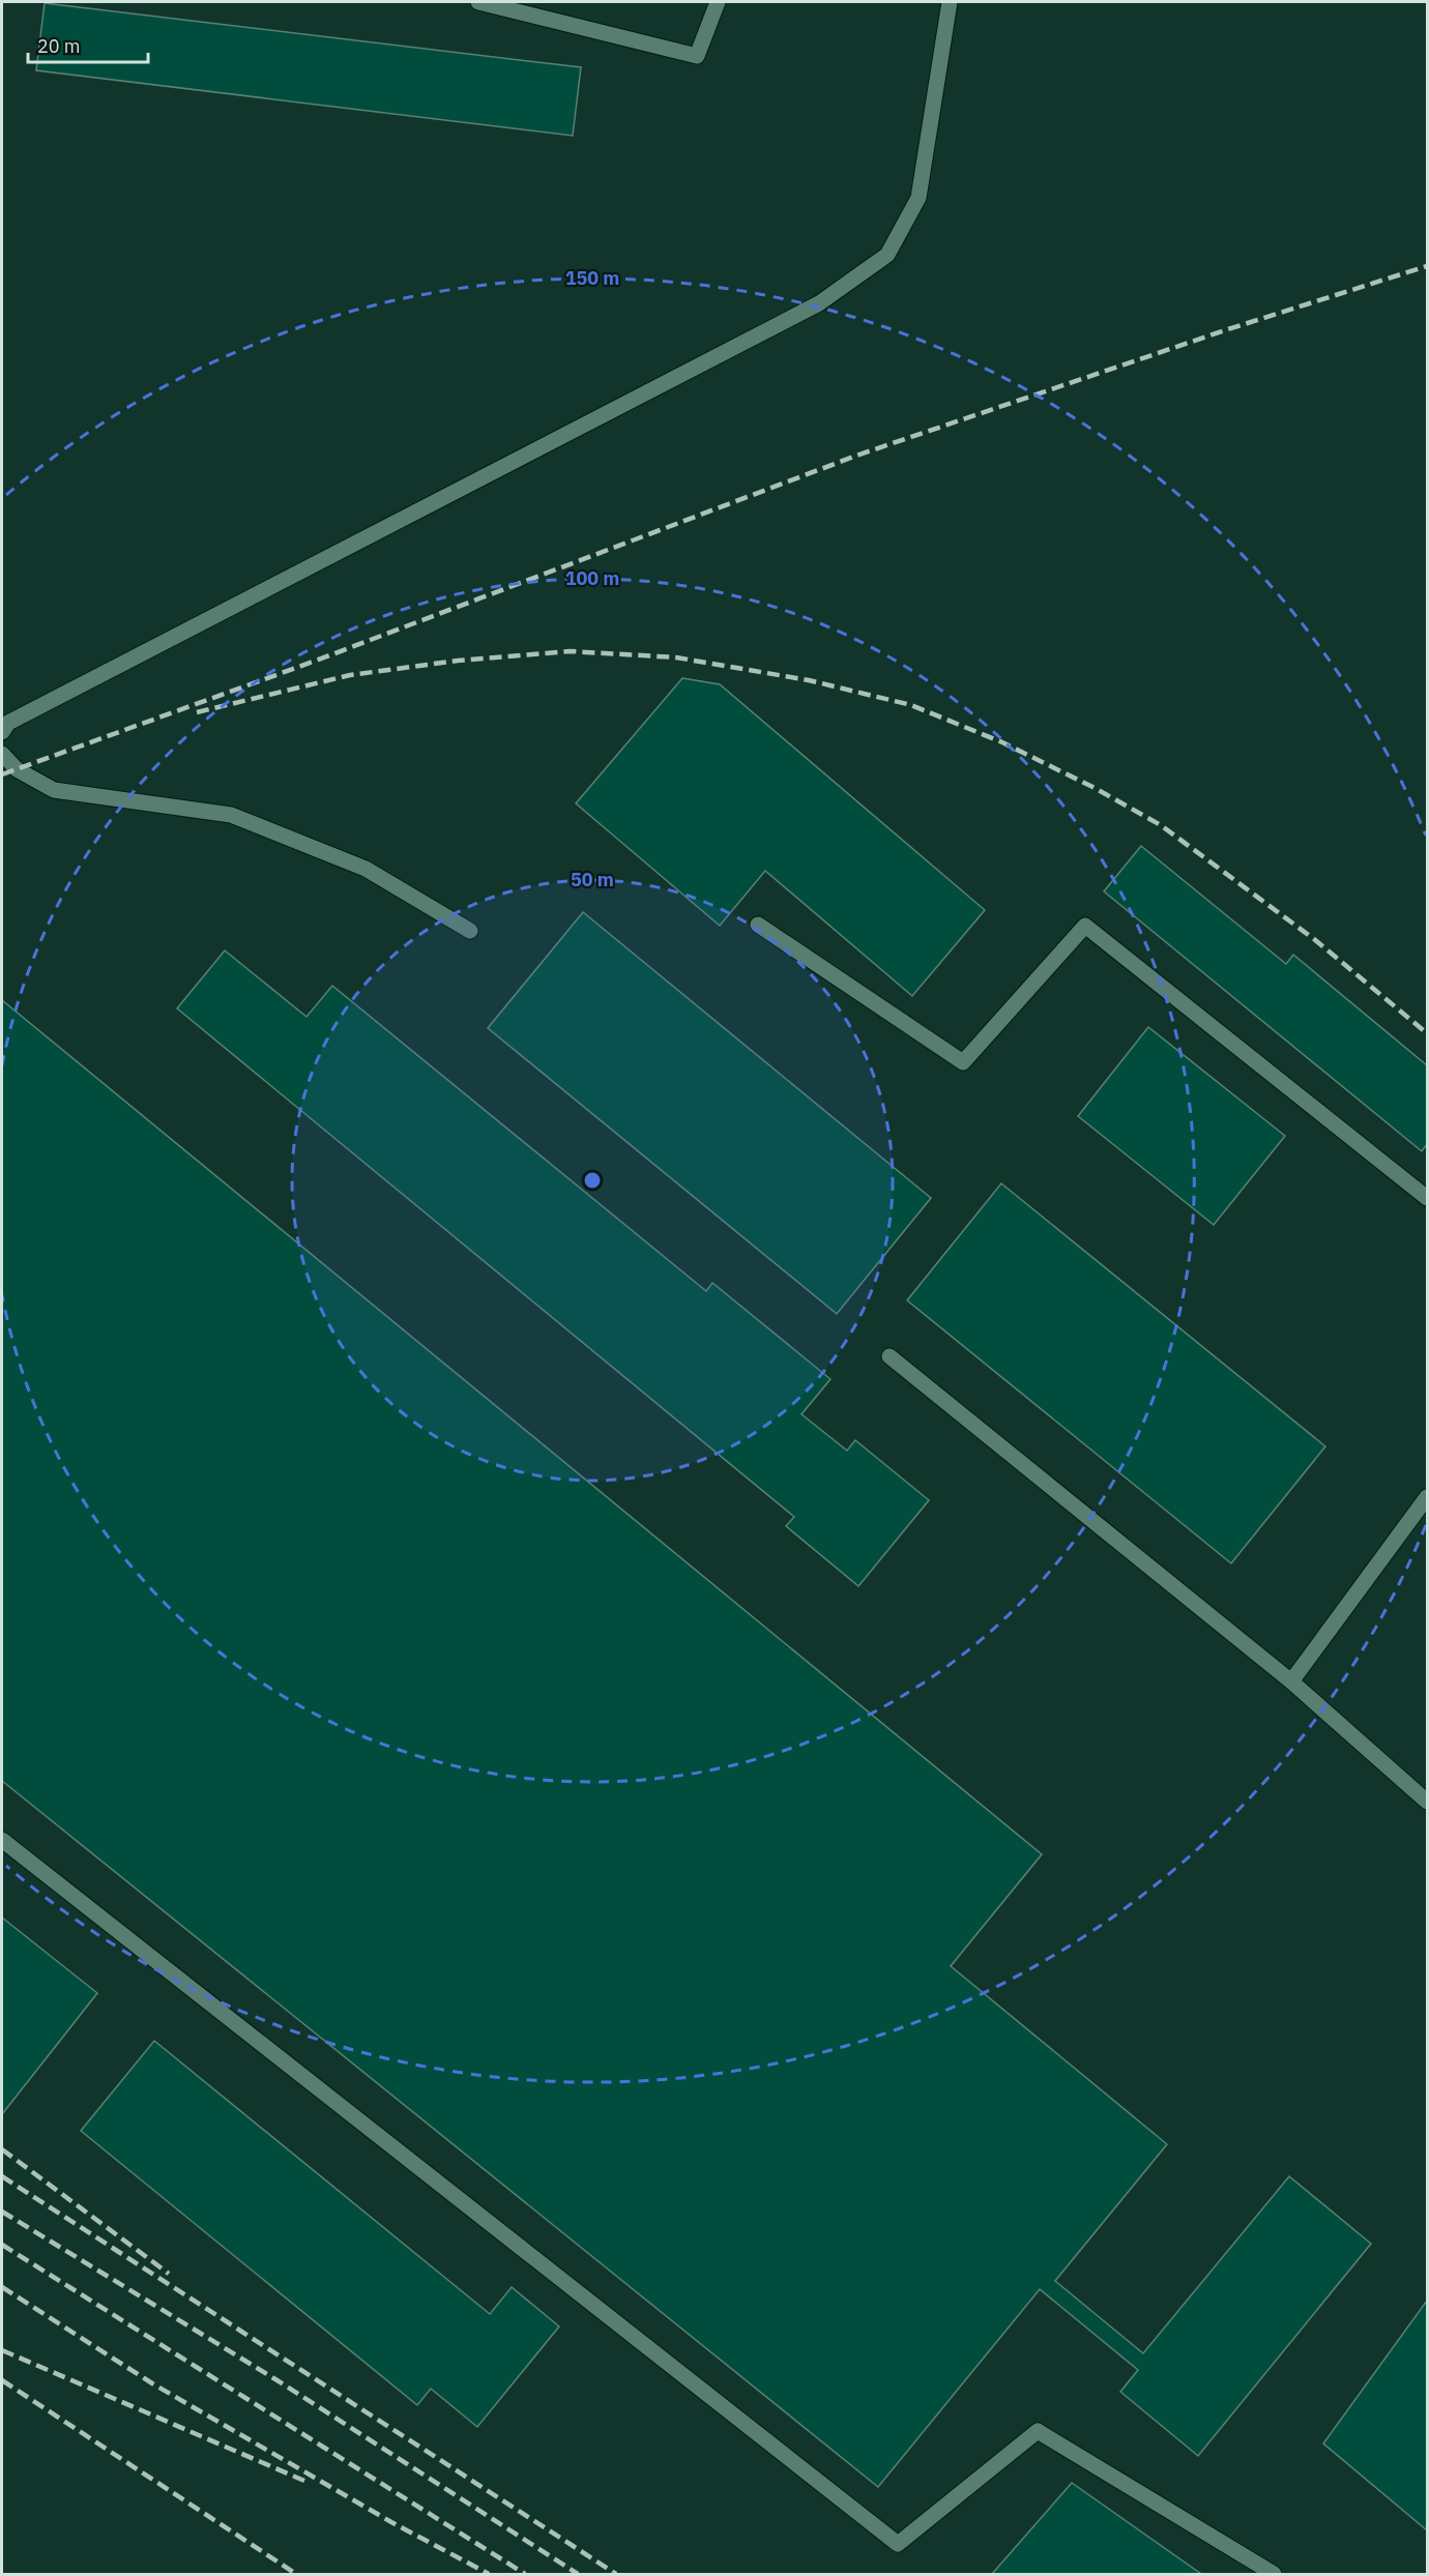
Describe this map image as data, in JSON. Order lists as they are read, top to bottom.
{
  "scale_bar": "20 m",
  "rings": ["150 m", "100 m", "50 m"]
}
